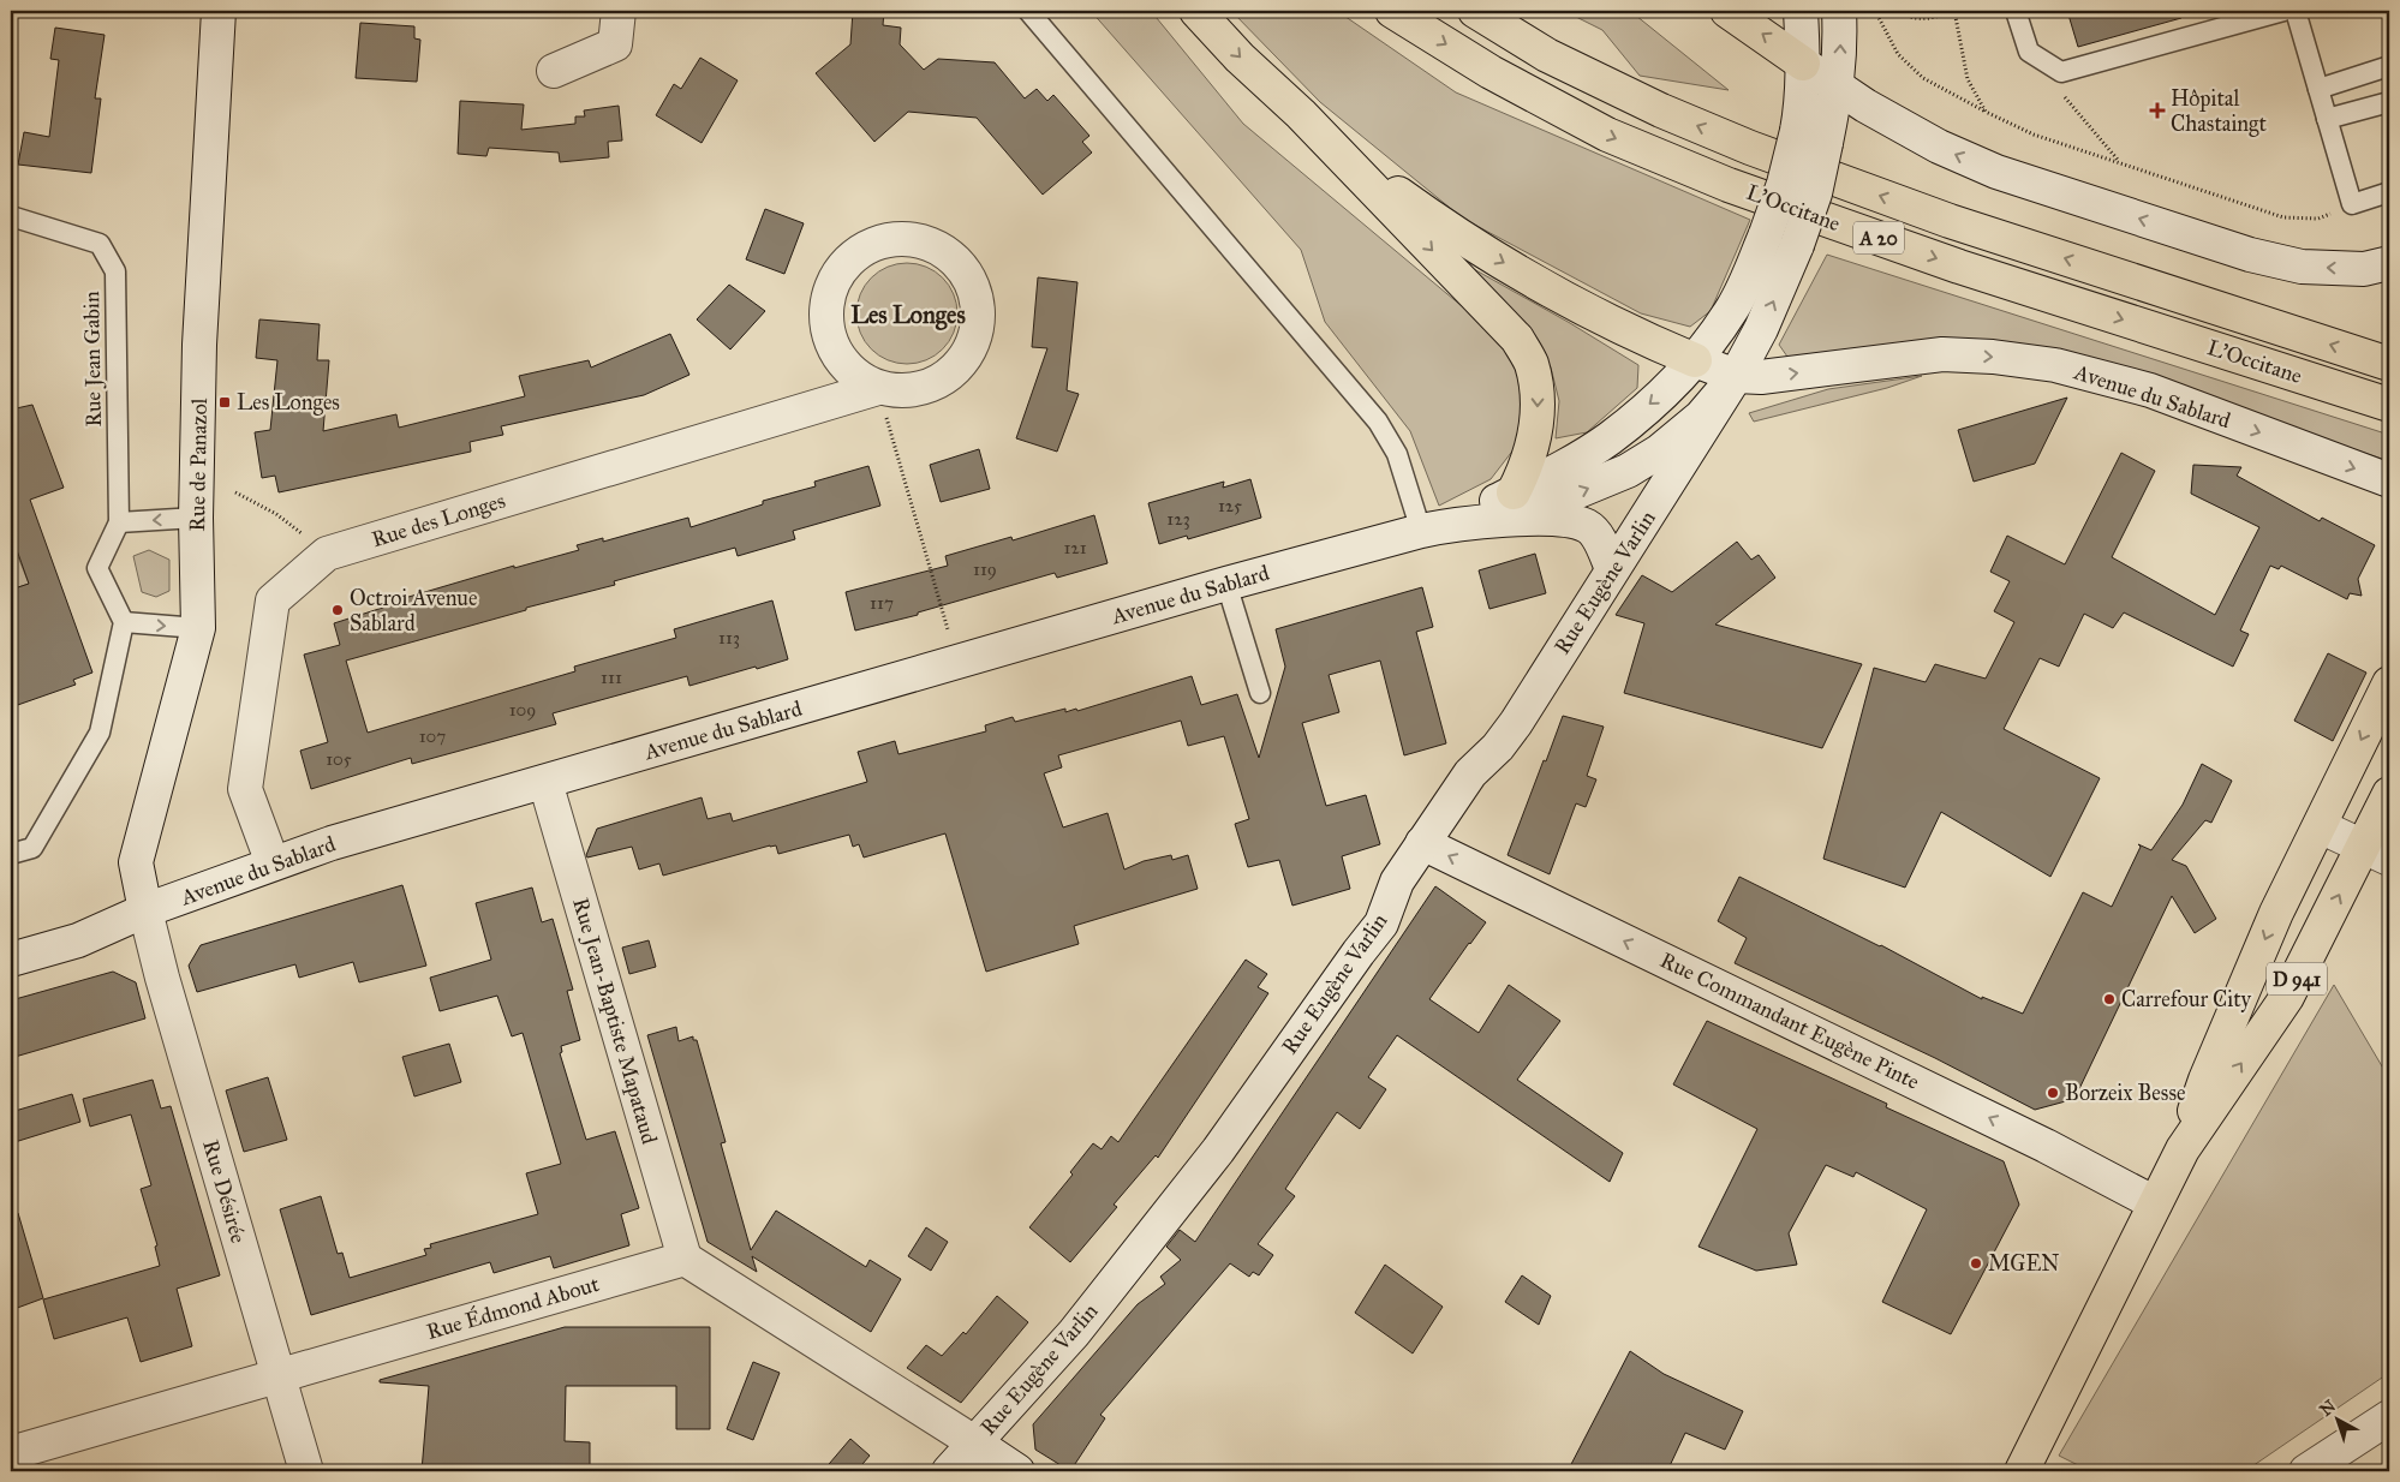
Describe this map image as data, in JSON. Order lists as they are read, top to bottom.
{
  "streets": {
    "main road": ["L'Occitane", "A 20", "D 941"],
    "street": [
      "Avenue du Sablard",
      "Rue de Panazol",
      "Rue des Longes",
      "Rue Eugène Varlin",
      "Rue Jean-Baptiste Mapataud",
      "Rue Commandant Eugène Pinte",
      "Rue Désirée",
      "Rue Édmond About"
    ],
    "lane": ["Rue Jean Gabin"]
  },
  "crossings": [
    ["Avenue du Sablard", "Rue de Panazol"],
    ["Avenue du Sablard", "Rue des Longes"],
    ["Avenue du Sablard", "Rue Eugène Varlin"],
    ["Avenue du Sablard", "Rue Jean-Baptiste Mapataud"],
    ["Avenue du Sablard", "Rue Désirée"],
    ["Rue de Panazol", "Rue Désirée"],
    ["Rue Eugène Varlin", "Rue Commandant Eugène Pinte"],
    ["D 941", "Rue Commandant Eugène Pinte"],
    ["Rue Jean-Baptiste Mapataud", "Rue Édmond About"],
    ["Rue Désirée", "Rue Édmond About"]
  ],
  "one_way": ["Rue Commandant Eugène Pinte"],
  "districts": ["Les Longes"],
  "places": {
    "health": ["Hôpital Chastaingt"],
    "transit": ["Les Longes"],
    "other": [
      "Octroi Avenue Sablard",
      "Carrefour City",
      "Borzeix Besse",
      "MGEN"
    ]
  },
  "house_numbers": [
    "125",
    "123",
    "121",
    "119",
    "117",
    "113",
    "111",
    "109",
    "107",
    "105"
  ],
  "north": "top left"
}
